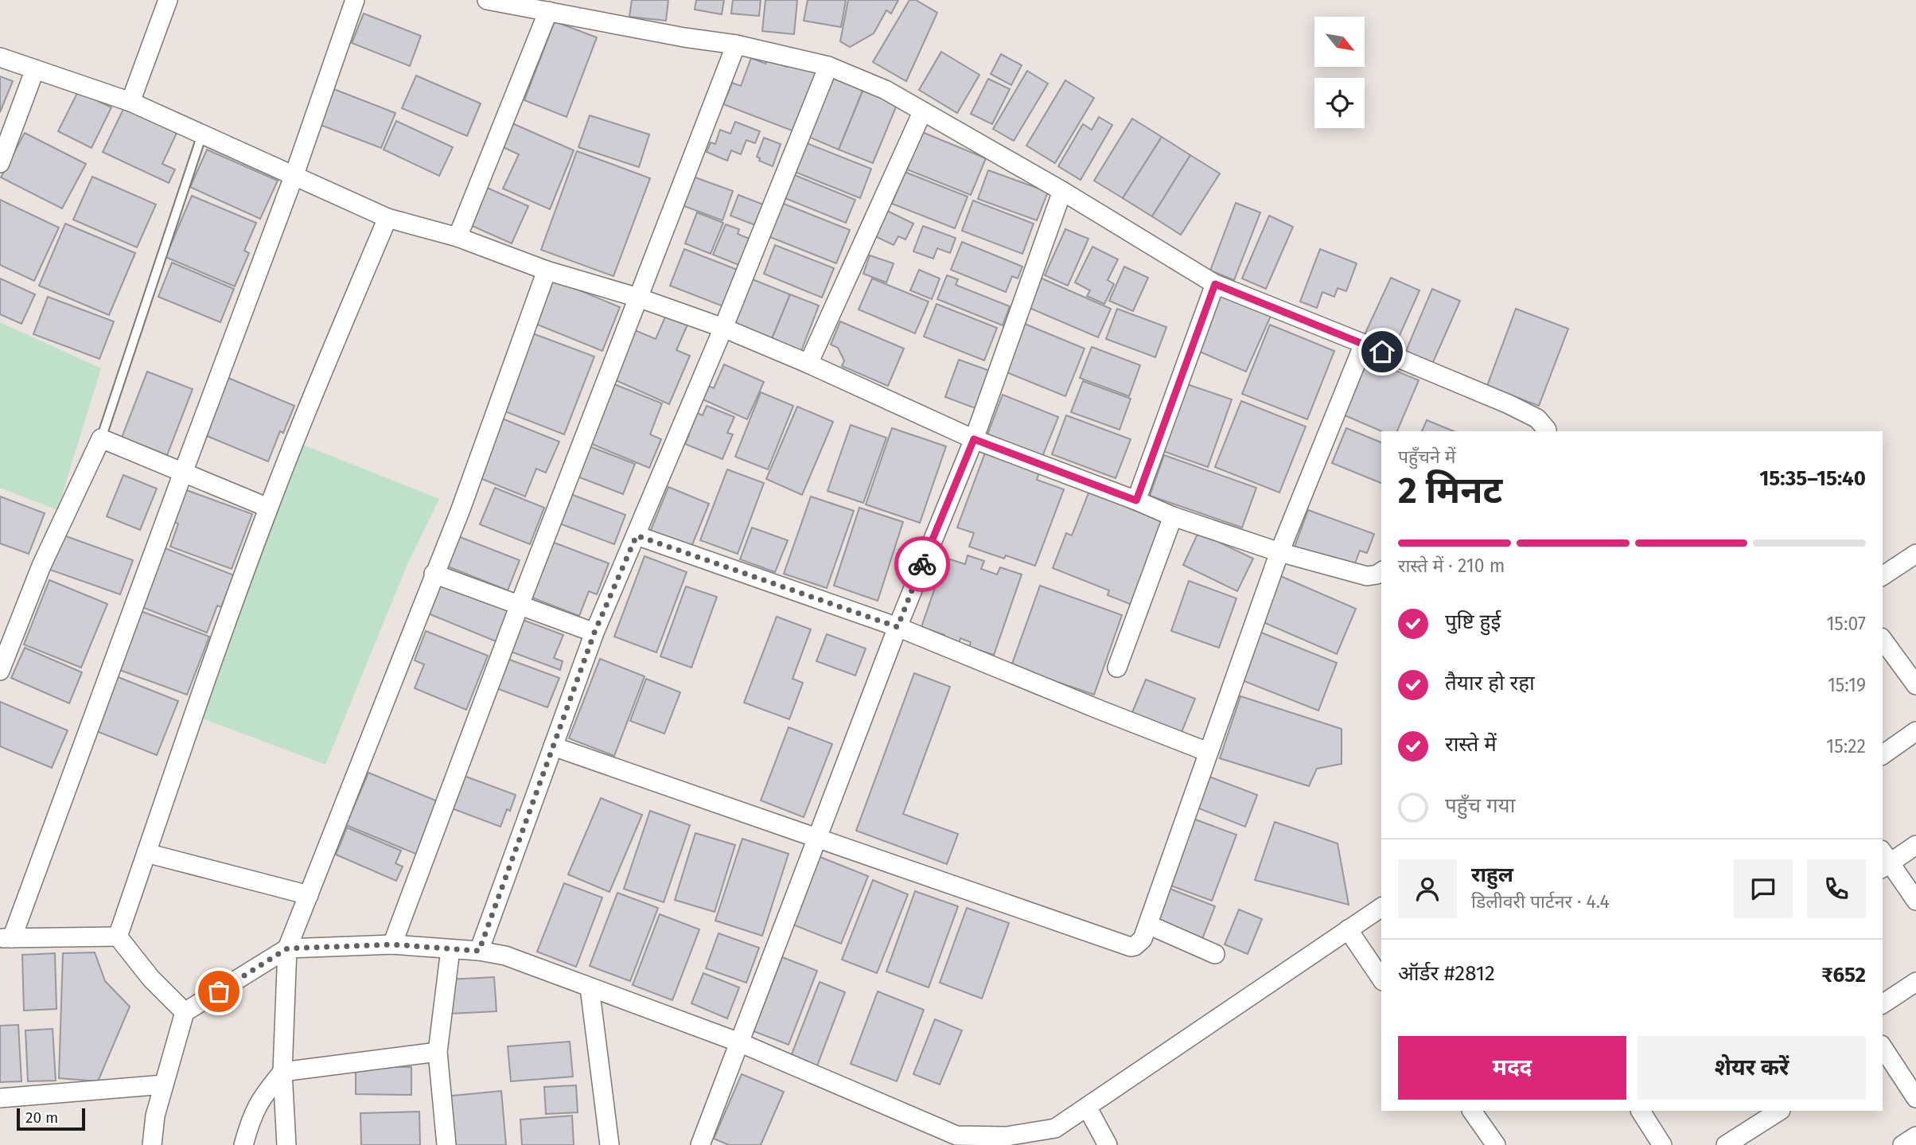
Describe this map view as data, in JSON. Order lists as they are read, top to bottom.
{
  "scale_bar": "20 m",
  "north": "bottom right",
  "page": {
    "heading": ["2 मिनट", "पहुँचने में", "15:35–15:40"],
    "panel": [
      "राहुल",
      "डिलीवरी पार्टनर · 4.4",
      "ऑर्डर #2812",
      "₹652"
    ],
    "bar": "रास्ते में · 210 m",
    "list": [
      ["पुष्टि हुई", "15:07"],
      ["तैयार हो रहा", "15:19"],
      ["रास्ते में", "15:22"],
      "पहुँच गया"
    ],
    "buttons": ["मदद", "शेयर करें"],
    "scale": "20 m"
  }
}
